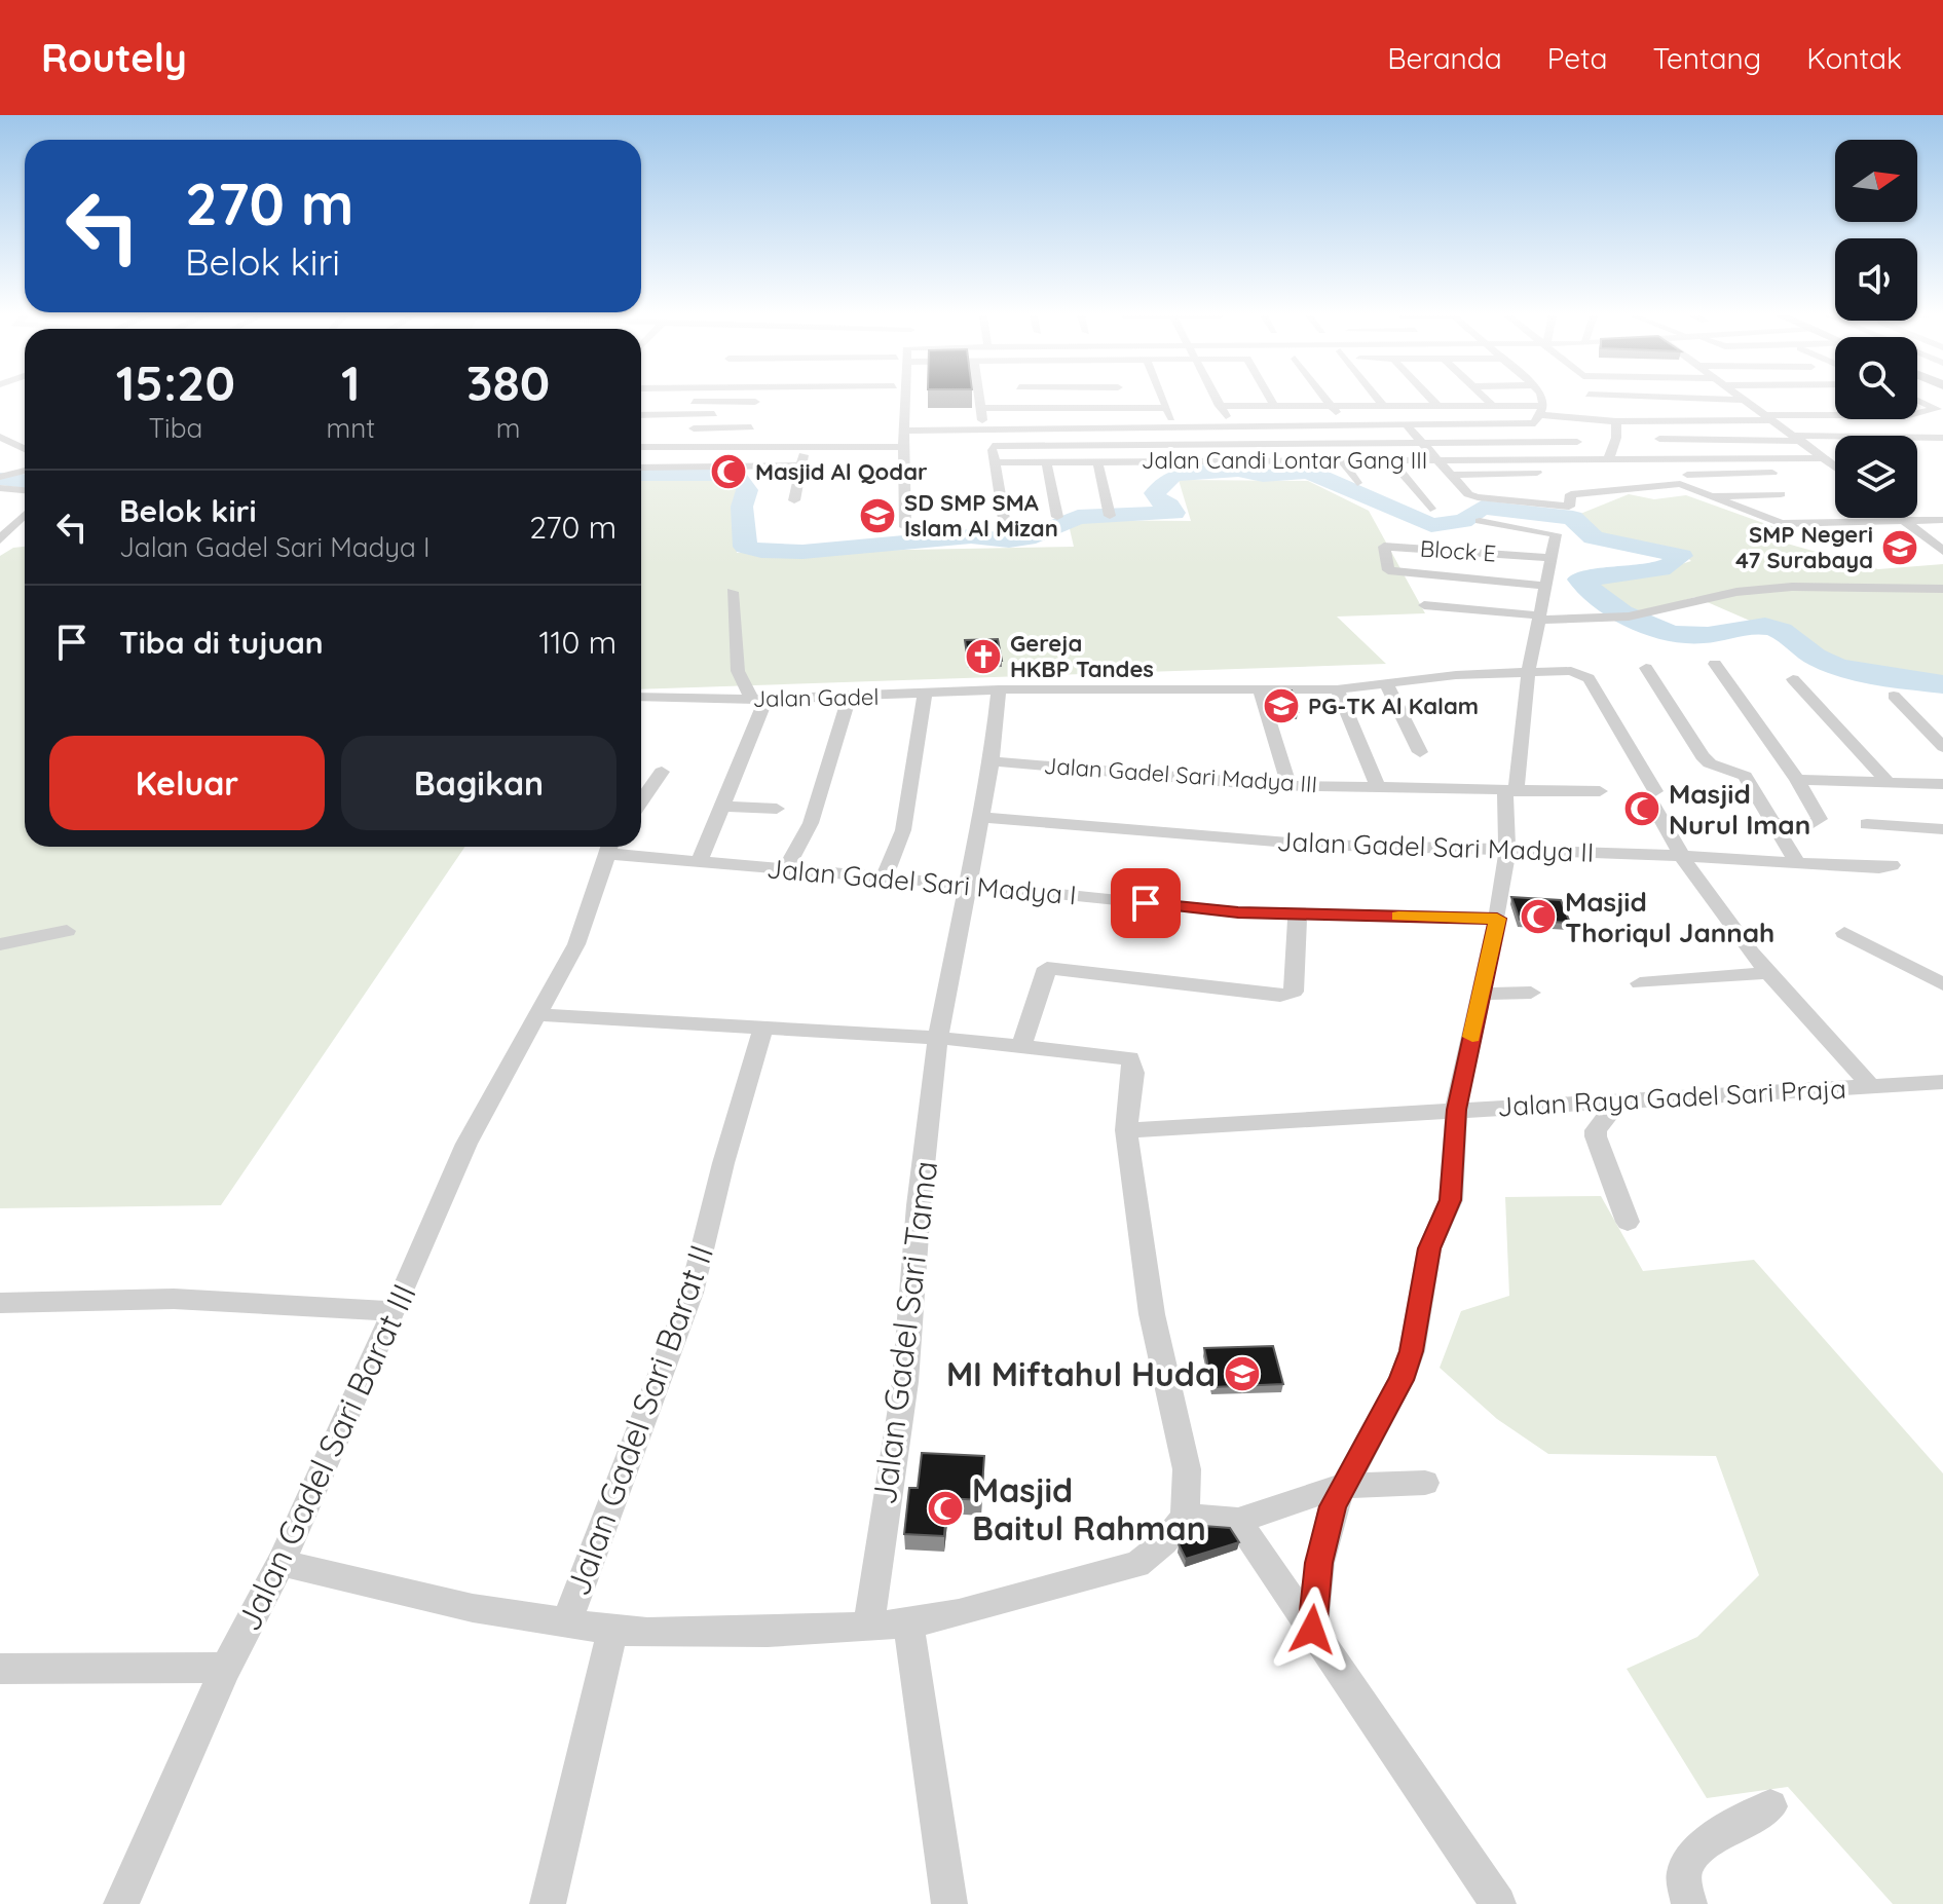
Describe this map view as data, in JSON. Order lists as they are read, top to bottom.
{
  "streets": {
    "street": [
      "Jalan Candi Lontar Gang III",
      "Block E",
      "Jalan Gadel",
      "Jalan Gadel Sari Madya III",
      "Jalan Gadel Sari Madya II",
      "Jalan Gadel Sari Madya I",
      "Jalan Raya Gadel Sari Praja",
      "Jalan Gadel Sari Tama",
      "Jalan Gadel Sari Barat II",
      "Jalan Gadel Sari Barat III"
    ]
  },
  "crossings": [
    ["Jalan Gadel", "Jalan Gadel Sari Madya II"],
    ["Jalan Gadel", "Jalan Gadel Sari Tama"],
    ["Jalan Gadel Sari Madya III", "Jalan Gadel Sari Tama"],
    ["Jalan Gadel Sari Madya II", "Jalan Gadel Sari Tama"],
    ["Jalan Gadel Sari Madya I", "Jalan Gadel Sari Tama"]
  ],
  "places": {
    "mosque": [
      "Masjid Al Qodar",
      "Masjid Nurul Iman",
      "Masjid Thoriqul Jannah",
      "Masjid Baitul Rahman"
    ],
    "school or university": [
      "SD SMP SMA Islam Al Mizan",
      "SMP Negeri 47 Surabaya",
      "PG-TK Al Kalam",
      "MI Miftahul Huda"
    ],
    "church": ["Gereja HKBP Tandes"]
  },
  "north": "right",
  "page": {
    "header": "Routely",
    "nav": [
      "Beranda",
      "Peta",
      "Tentang",
      "Kontak"
    ],
    "turn": ["270 m", "Belok kiri"],
    "eta": [
      "15:20",
      "Tiba",
      "1",
      "mnt",
      "380",
      "m"
    ],
    "list": [
      {
        "name": "Belok kiri",
        "note": "Jalan Gadel Sari Madya I",
        "value": "270 m"
      },
      {
        "name": "Tiba di tujuan",
        "value": "110 m"
      }
    ],
    "buttons": ["Keluar", "Bagikan"]
  }
}
